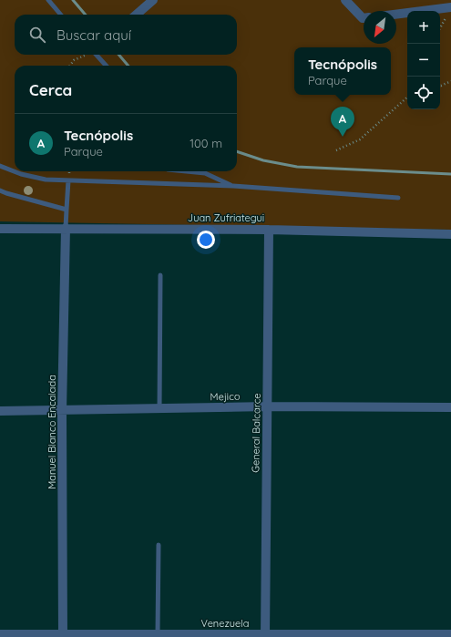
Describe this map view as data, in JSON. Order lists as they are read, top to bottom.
{
  "streets": {
    "street": [
      "Juan Zufriategui",
      "Mejico",
      "Manuel Blanco Encalada",
      "General Balcarce",
      "Venezuela"
    ]
  },
  "crossings": [
    ["Juan Zufriategui", "Manuel Blanco Encalada"],
    ["Juan Zufriategui", "General Balcarce"],
    ["Mejico", "Manuel Blanco Encalada"],
    ["Mejico", "General Balcarce"],
    ["Manuel Blanco Encalada", "Venezuela"],
    ["General Balcarce", "Venezuela"]
  ],
  "north": "bottom left",
  "page": {
    "map_buttons": ["+", "−"],
    "search": "Buscar aquí",
    "popup": ["Tecnópolis", "Parque"],
    "heading": "Cerca",
    "pins": "A",
    "list": [
      {
        "mark": "A",
        "name": "Tecnópolis",
        "note": "Parque",
        "value": "100 m"
      }
    ]
  }
}
